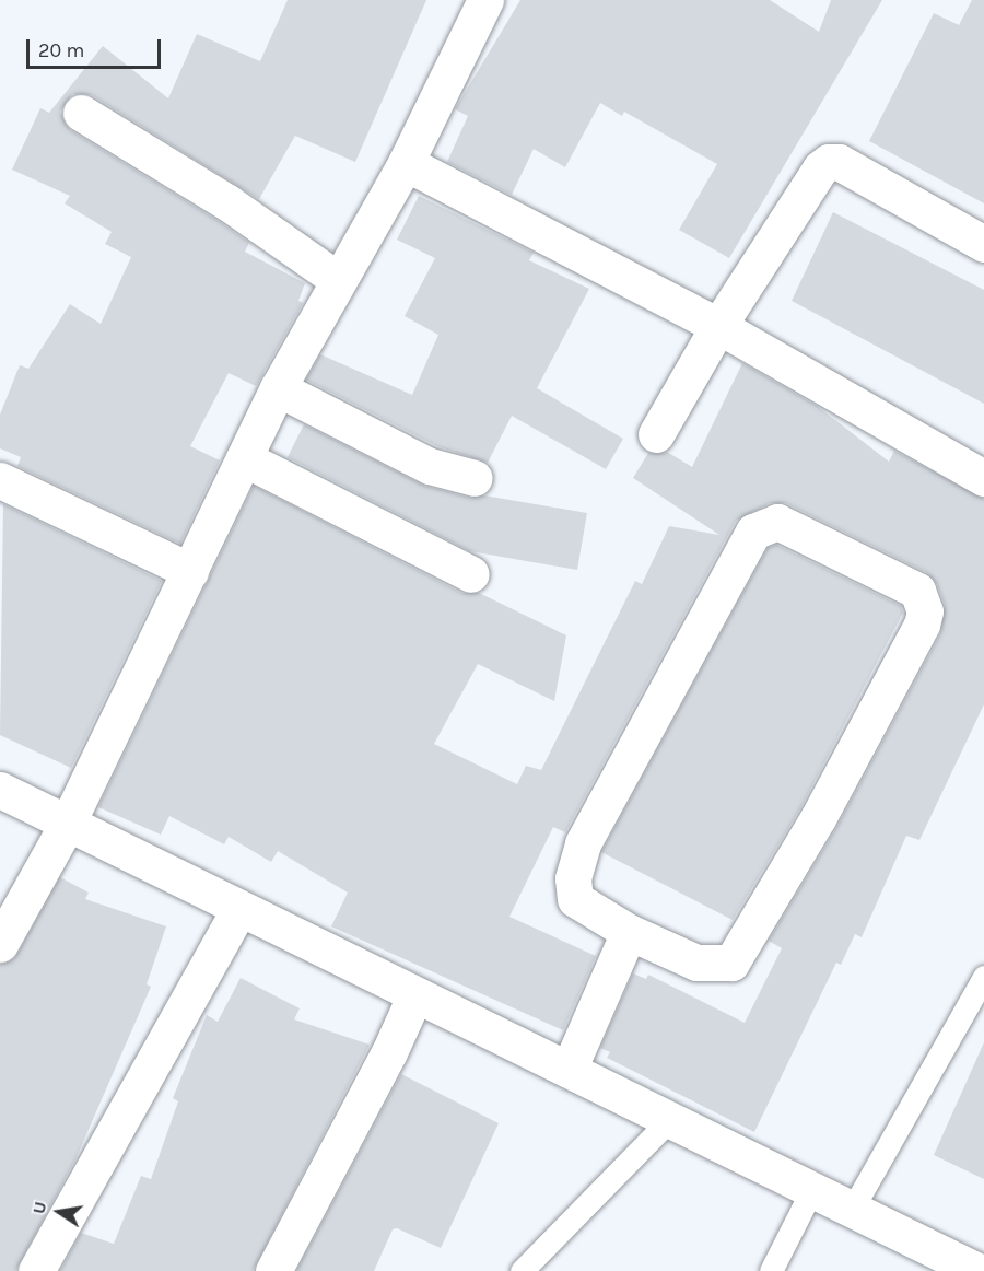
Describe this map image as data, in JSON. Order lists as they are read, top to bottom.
{
  "scale_bar": "20 m",
  "north": "left"
}
